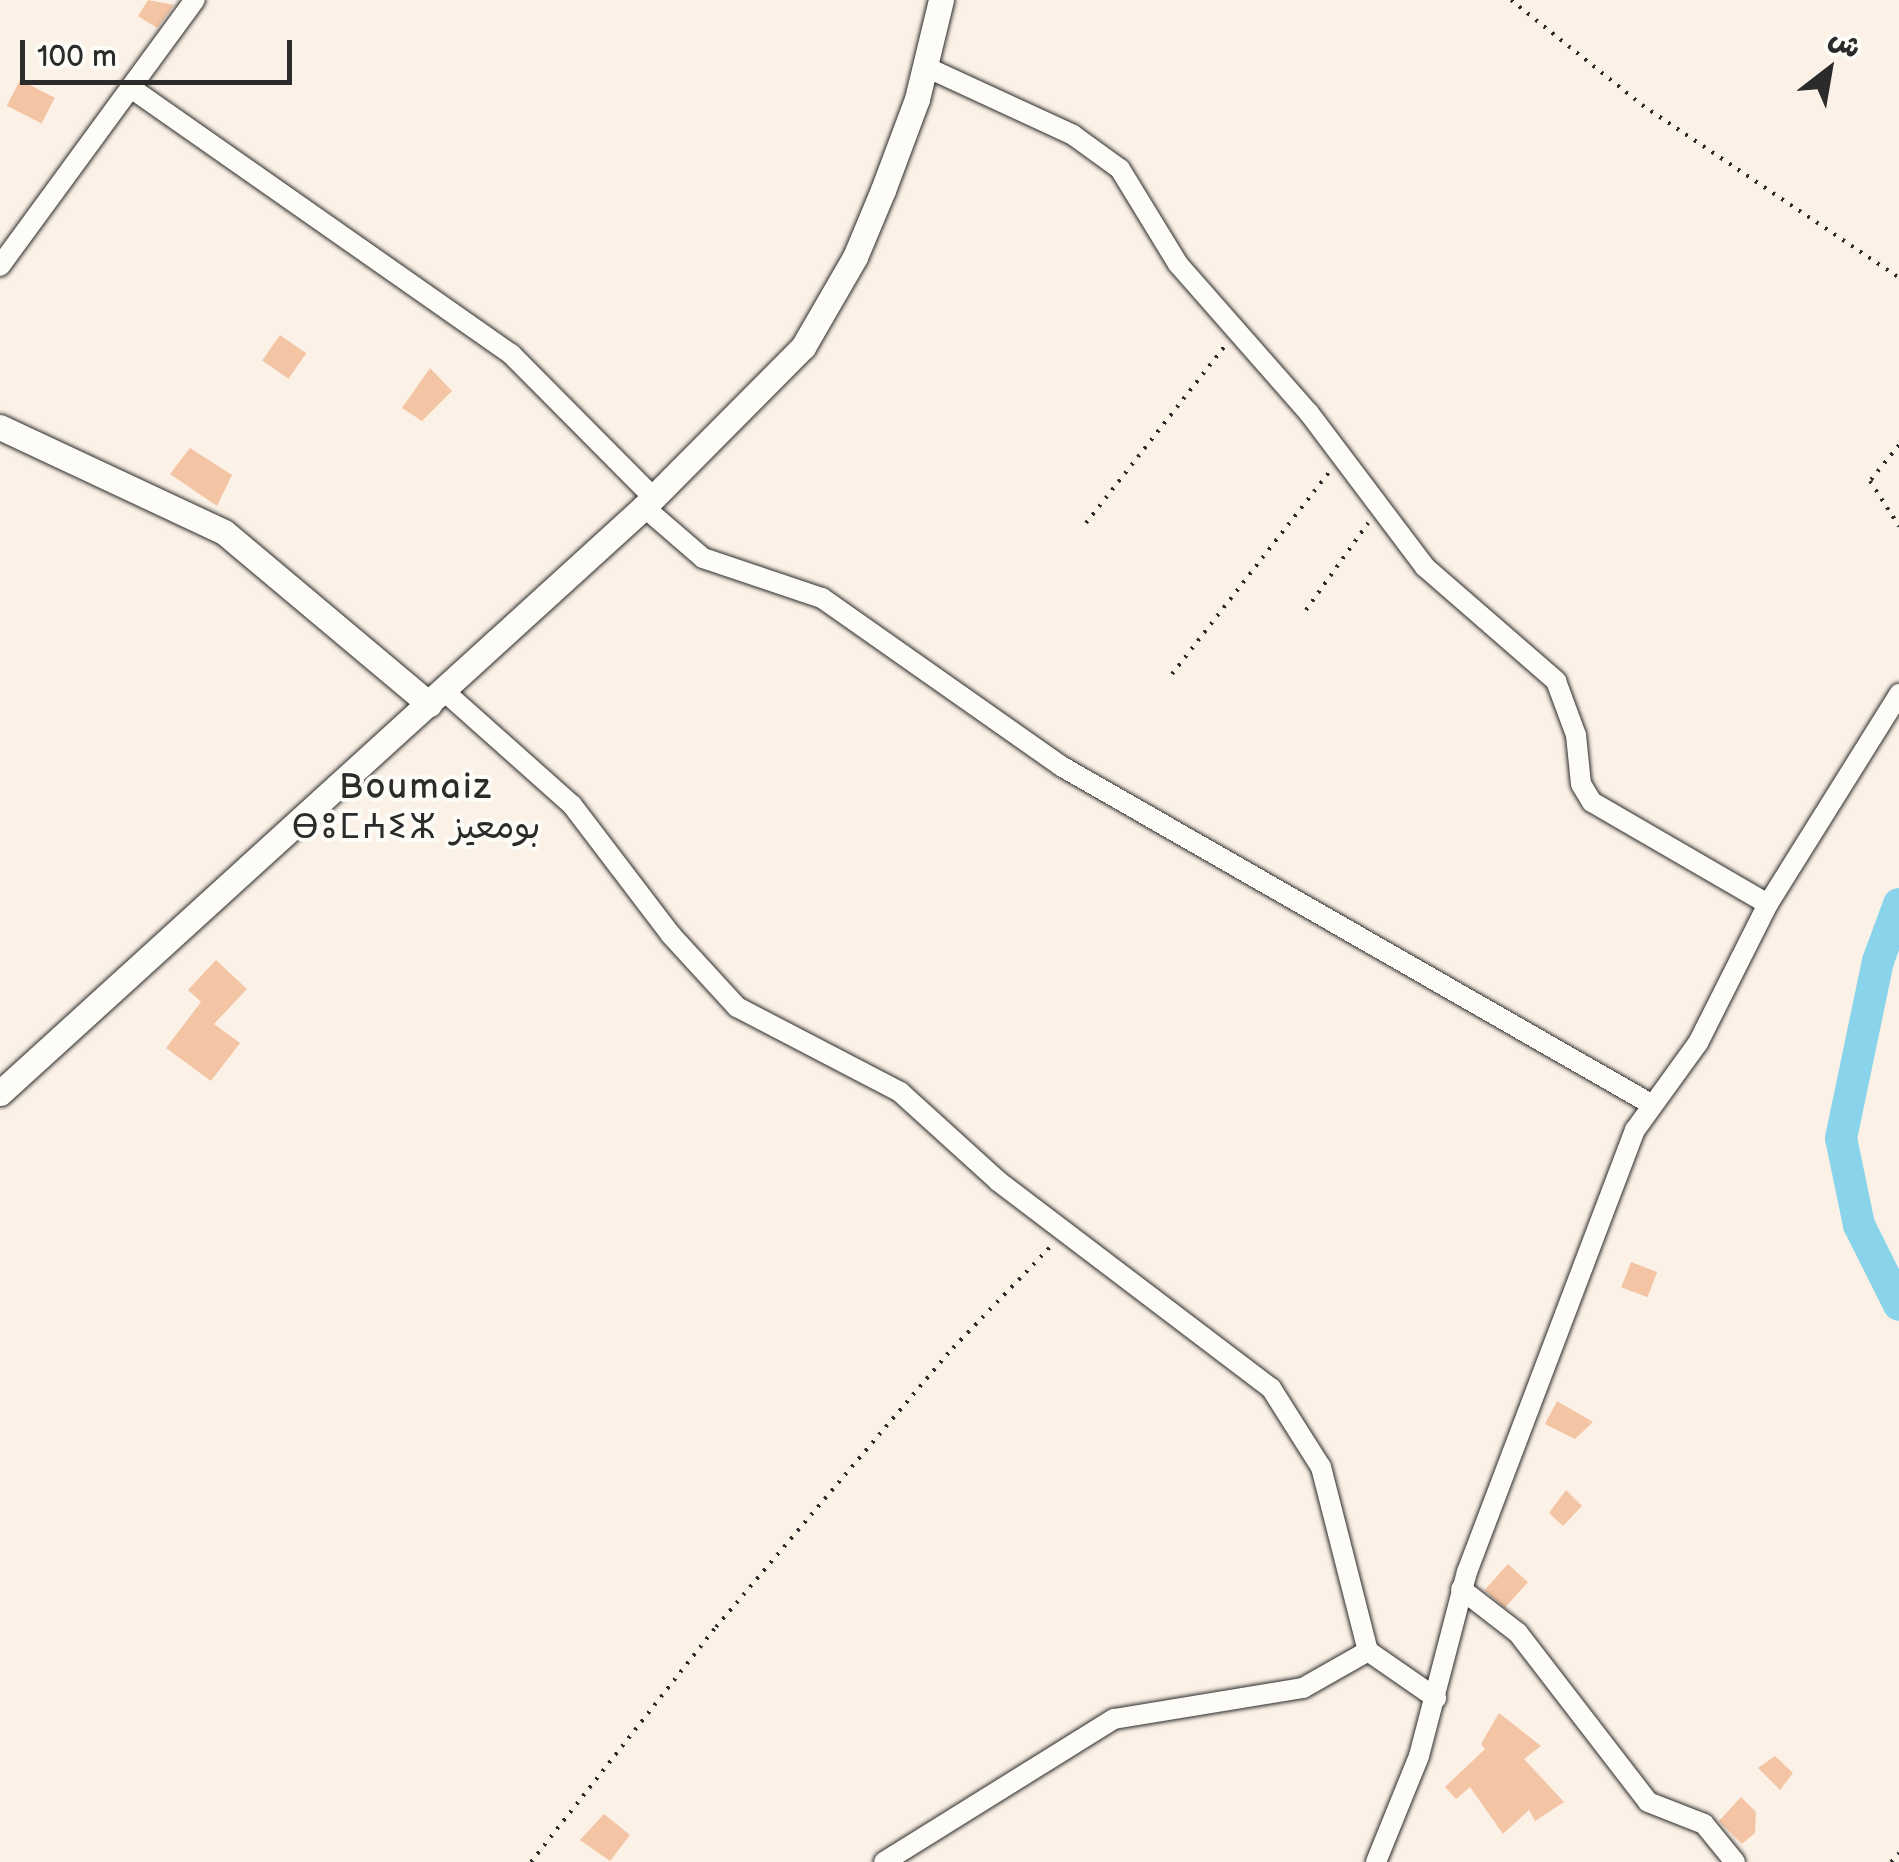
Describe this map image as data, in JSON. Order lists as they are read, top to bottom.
{
  "districts": ["Boumaiz ⴱⵓⵎⵄⵉⵣ بومعيز"],
  "scale_bar": "100 m",
  "north": "top right"
}
